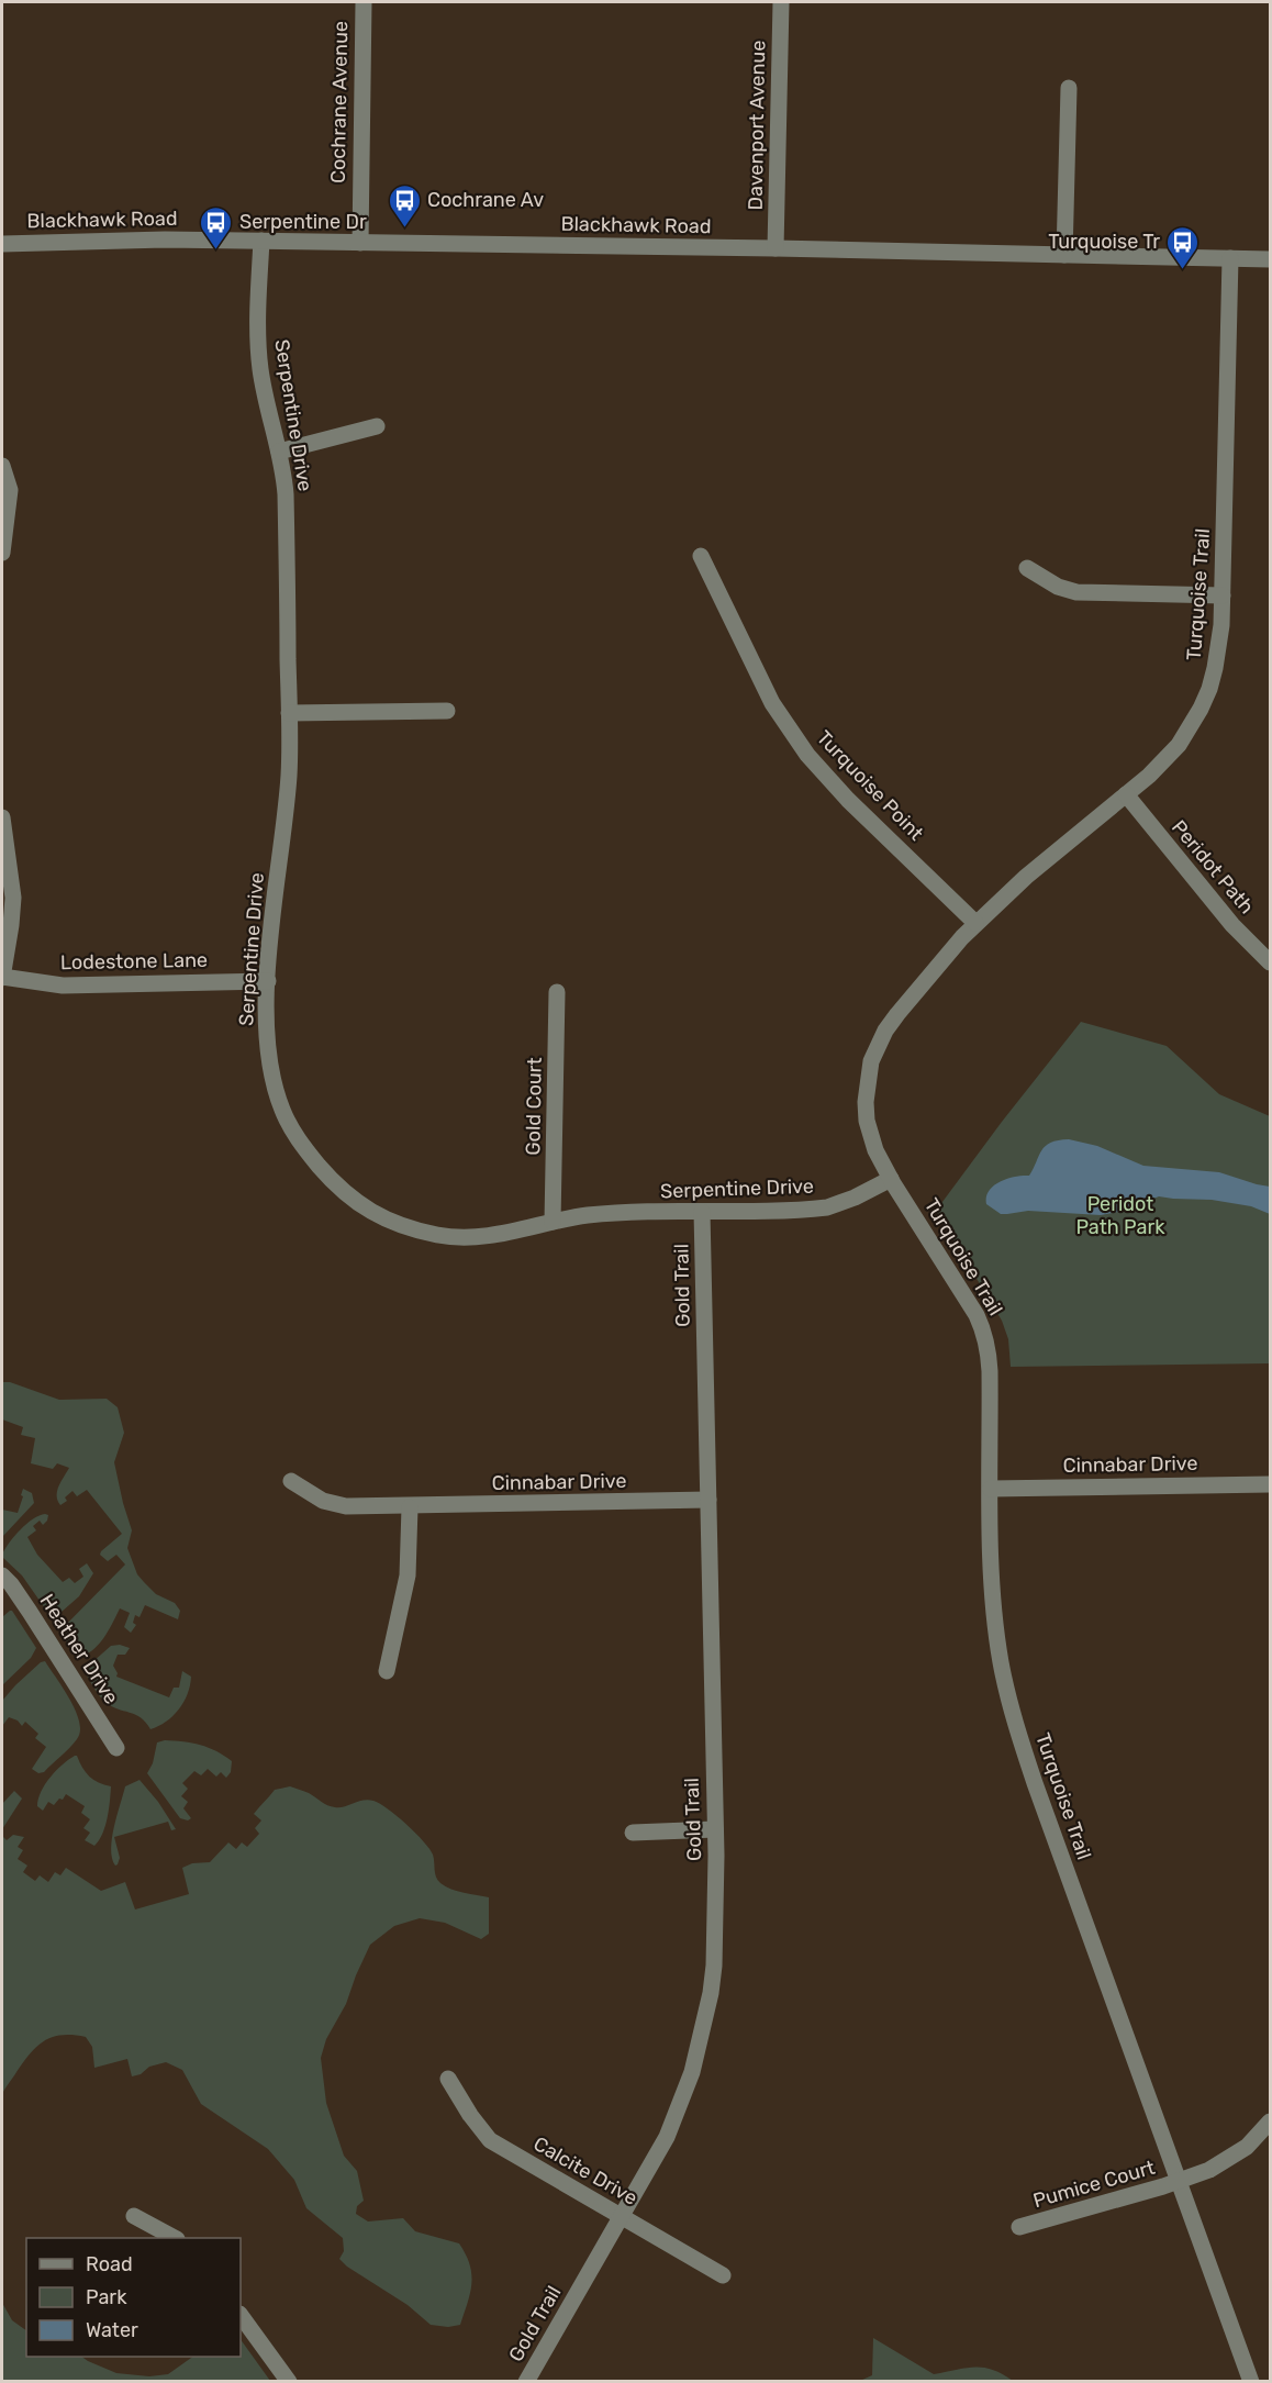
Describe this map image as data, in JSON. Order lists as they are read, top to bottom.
{
  "streets": {
    "street": [
      "Cochrane Avenue",
      "Davenport Avenue",
      "Blackhawk Road",
      "Serpentine Drive",
      "Turquoise Trail",
      "Turquoise Point",
      "Peridot Path",
      "Lodestone Lane",
      "Gold Court",
      "Gold Trail",
      "Cinnabar Drive",
      "Heather Drive",
      "Calcite Drive",
      "Pumice Court"
    ]
  },
  "crossings": [
    ["Cochrane Avenue", "Blackhawk Road"],
    ["Davenport Avenue", "Blackhawk Road"],
    ["Blackhawk Road", "Serpentine Drive"],
    ["Blackhawk Road", "Turquoise Trail"],
    ["Serpentine Drive", "Turquoise Trail"],
    ["Serpentine Drive", "Lodestone Lane"],
    ["Serpentine Drive", "Gold Court"],
    ["Serpentine Drive", "Gold Trail"],
    ["Turquoise Trail", "Turquoise Point"],
    ["Turquoise Trail", "Peridot Path"],
    ["Turquoise Trail", "Cinnabar Drive"],
    ["Turquoise Trail", "Pumice Court"],
    ["Gold Trail", "Cinnabar Drive"],
    ["Gold Trail", "Calcite Drive"]
  ],
  "parks": ["Peridot Path Park"],
  "places": {
    "bus stop": ["Cochrane Av", "Serpentine Dr", "Turquoise Tr"]
  },
  "legend": ["Road", "Park", "Water"]
}
